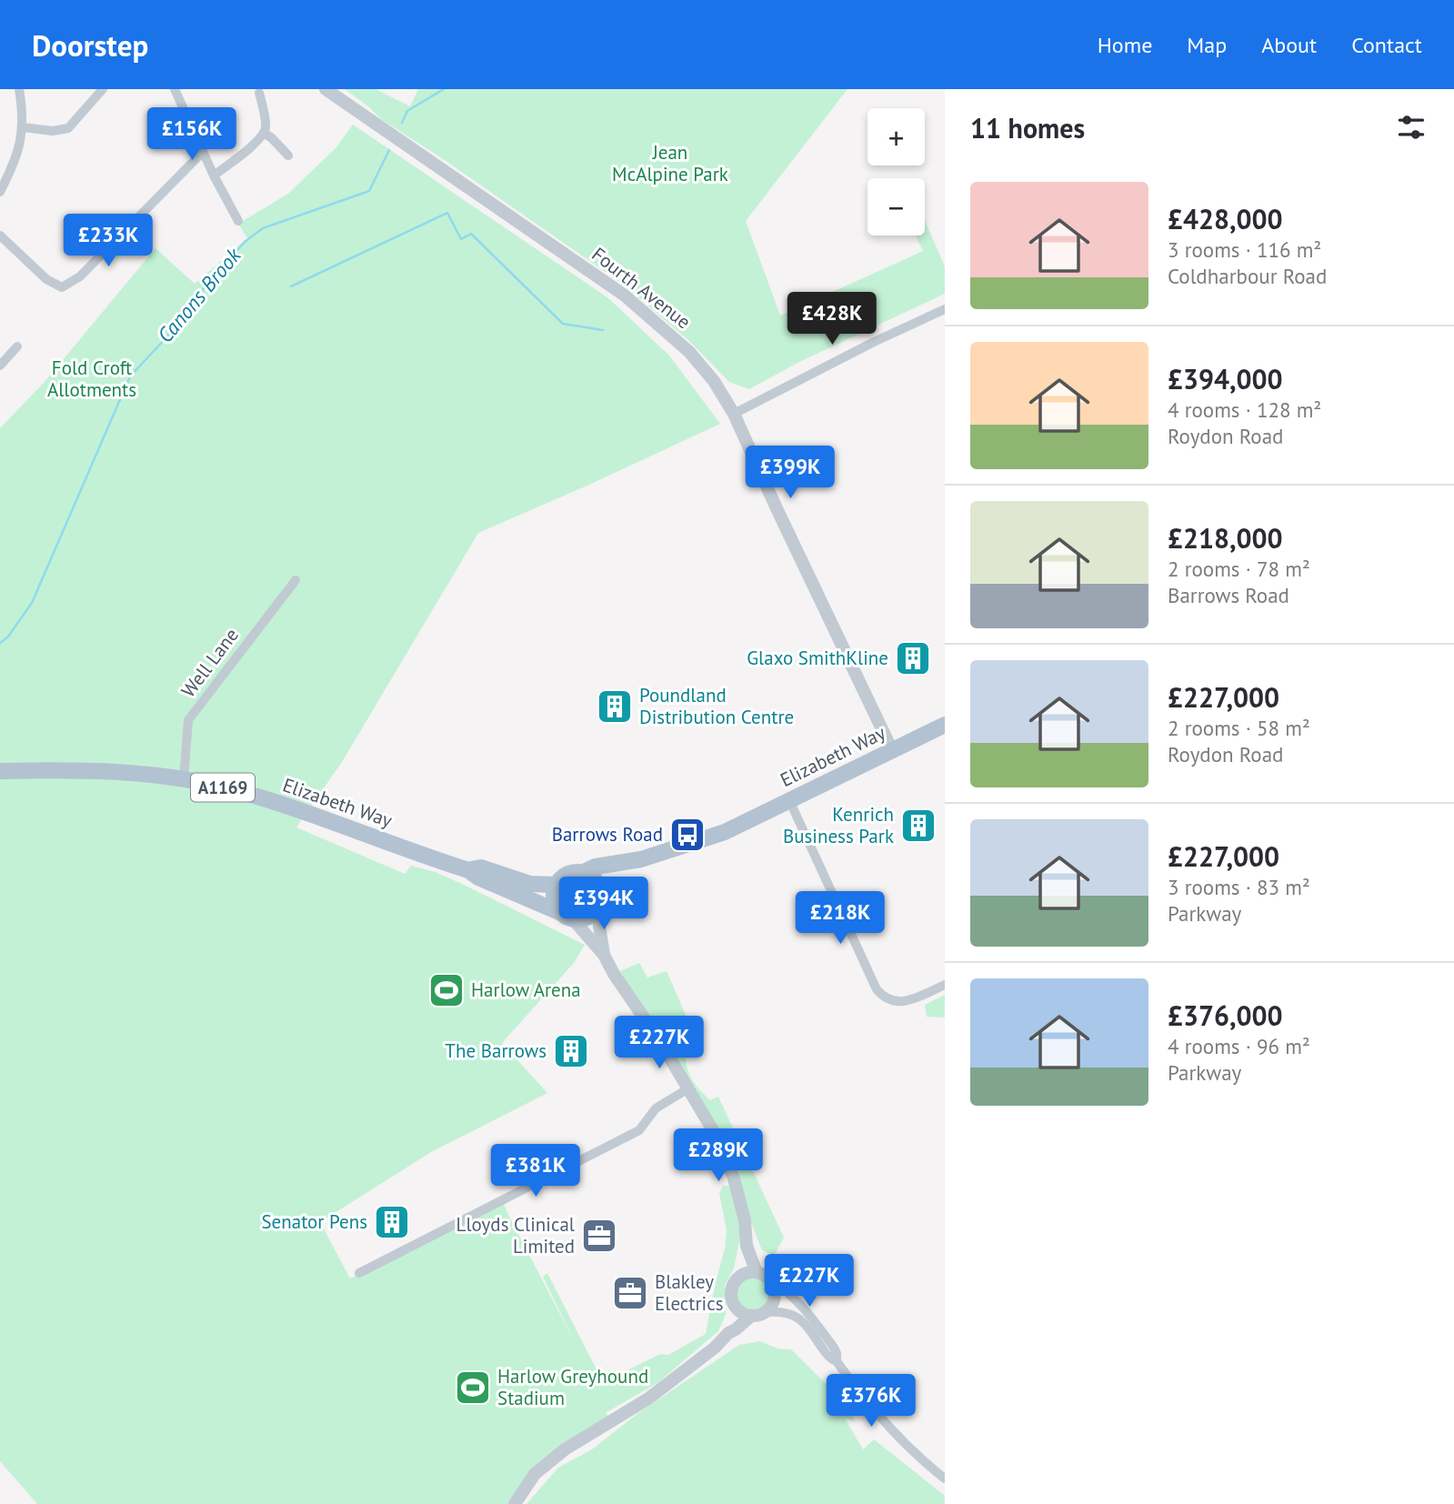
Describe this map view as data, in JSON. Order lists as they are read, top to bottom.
{
  "streets": {
    "main road": ["Elizabeth Way", "A1169"],
    "street": ["Fourth Avenue", "Well Lane"]
  },
  "crossings": [
    ["Fourth Avenue", "Elizabeth Way"],
    ["Well Lane", "Elizabeth Way"]
  ],
  "water": ["Canons Brook"],
  "parks": ["Jean McAlpine Park", "Fold Croft Allotments"],
  "places": {
    "building": [
      "Glaxo SmithKline",
      "Poundland Distribution Centre",
      "Kenrich Business Park",
      "The Barrows",
      "Senator Pens"
    ],
    "bus stop": ["Barrows Road"],
    "sports": ["Harlow Arena", "Harlow Greyhound Stadium"],
    "office": ["Lloyds Clinical Limited", "Blakley Electrics"]
  },
  "page": {
    "header": "Doorstep",
    "nav": [
      "Home",
      "Map",
      "About",
      "Contact"
    ],
    "heading": "11 homes",
    "price": [
      "£156K",
      "£233K",
      "£428K",
      "£399K",
      "£394K",
      "£218K",
      "£227K",
      "£289K",
      "£381K",
      "£227K",
      "£376K"
    ],
    "map_buttons": ["+", "−"],
    "list": [
      {
        "name": "£428,000",
        "note": "3 rooms · 116 m² · Coldharbour Road"
      },
      {
        "name": "£394,000",
        "note": "4 rooms · 128 m² · Roydon Road"
      },
      {
        "name": "£218,000",
        "note": "2 rooms · 78 m² · Barrows Road"
      },
      {
        "name": "£227,000",
        "note": "2 rooms · 58 m² · Roydon Road"
      },
      {
        "name": "£227,000",
        "note": "3 rooms · 83 m² · Parkway"
      },
      {
        "name": "£376,000",
        "note": "4 rooms · 96 m² · Parkway"
      }
    ]
  }
}
